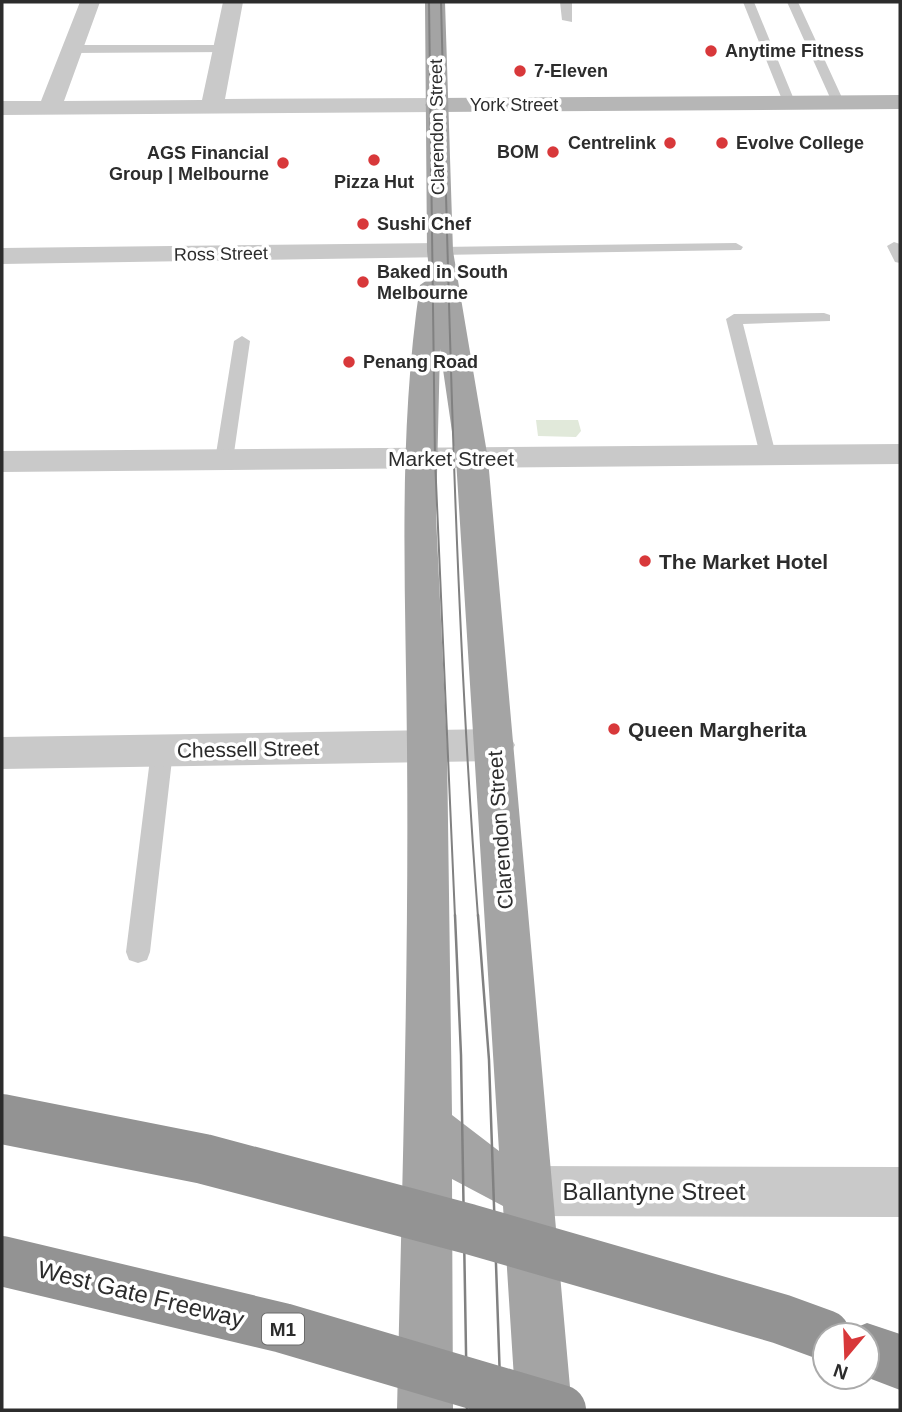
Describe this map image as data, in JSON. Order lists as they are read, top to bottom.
{
  "streets": {
    "highway": ["West Gate Freeway", "M1"],
    "main road": ["Clarendon Street", "Ballantyne Street"],
    "street": [
      "York Street",
      "Ross Street",
      "Market Street",
      "Chessell Street"
    ]
  },
  "crossings": [
    ["York Street", "Clarendon Street"],
    ["Clarendon Street", "Ross Street"],
    ["Clarendon Street", "Market Street"],
    ["Clarendon Street", "Chessell Street"],
    ["Clarendon Street", "Ballantyne Street"]
  ],
  "places": [
    "Anytime Fitness",
    "7-Eleven",
    "Centrelink",
    "Evolve College",
    "BOM",
    "Pizza Hut",
    "AGS Financial Group | Melbourne",
    "Sushi Chef",
    "Baked in South Melbourne",
    "Penang Road",
    "The Market Hotel",
    "Queen Margherita"
  ],
  "north": "bottom"
}
